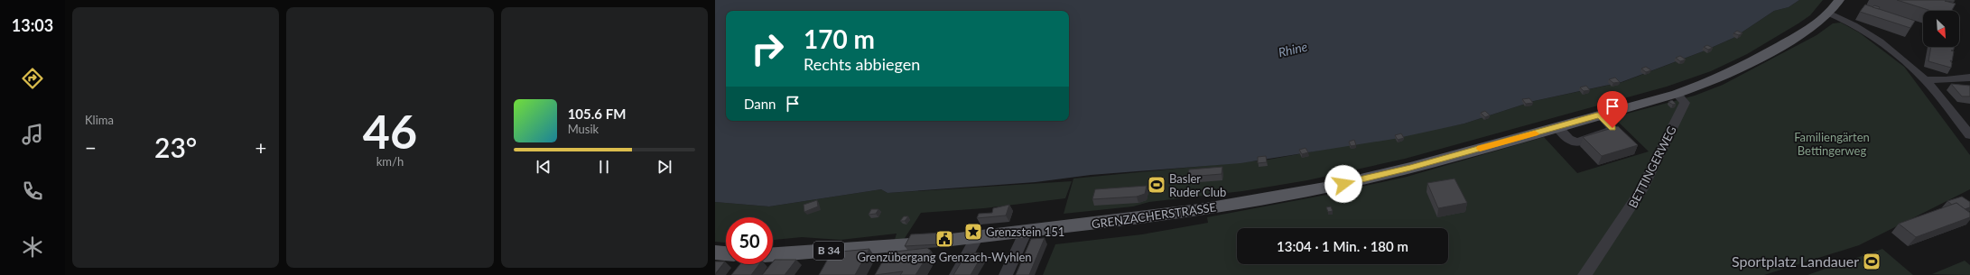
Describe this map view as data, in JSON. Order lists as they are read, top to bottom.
{
  "streets": {
    "main road": ["GRENZACHERSTRASSE", "B 34"],
    "street": ["BETTINGERWEG"]
  },
  "crossings": [
    ["BETTINGERWEG", "GRENZACHERSTRASSE"]
  ],
  "water": ["Rhine"],
  "parks": ["Familiengärten Bettingerweg"],
  "places": {
    "sports": ["Basler Ruder Club", "Sportplatz Landauer"],
    "place": ["Grenzstein 151"],
    "public building": ["Grenzübergang Grenzach-Wyhlen"]
  },
  "north": "bottom right",
  "page": {
    "tabs": "13:03",
    "tile": [
      "Klima",
      ["46", "km/h"]
    ],
    "turn": ["170 m", "Rechts abbiegen"],
    "then": "Dann",
    "song": ["105.6 FM", "Musik"],
    "heat": ["−", "23°", "+"],
    "limit": "50",
    "trip": "13:04 · 1 Min. · 180 m"
  }
}
